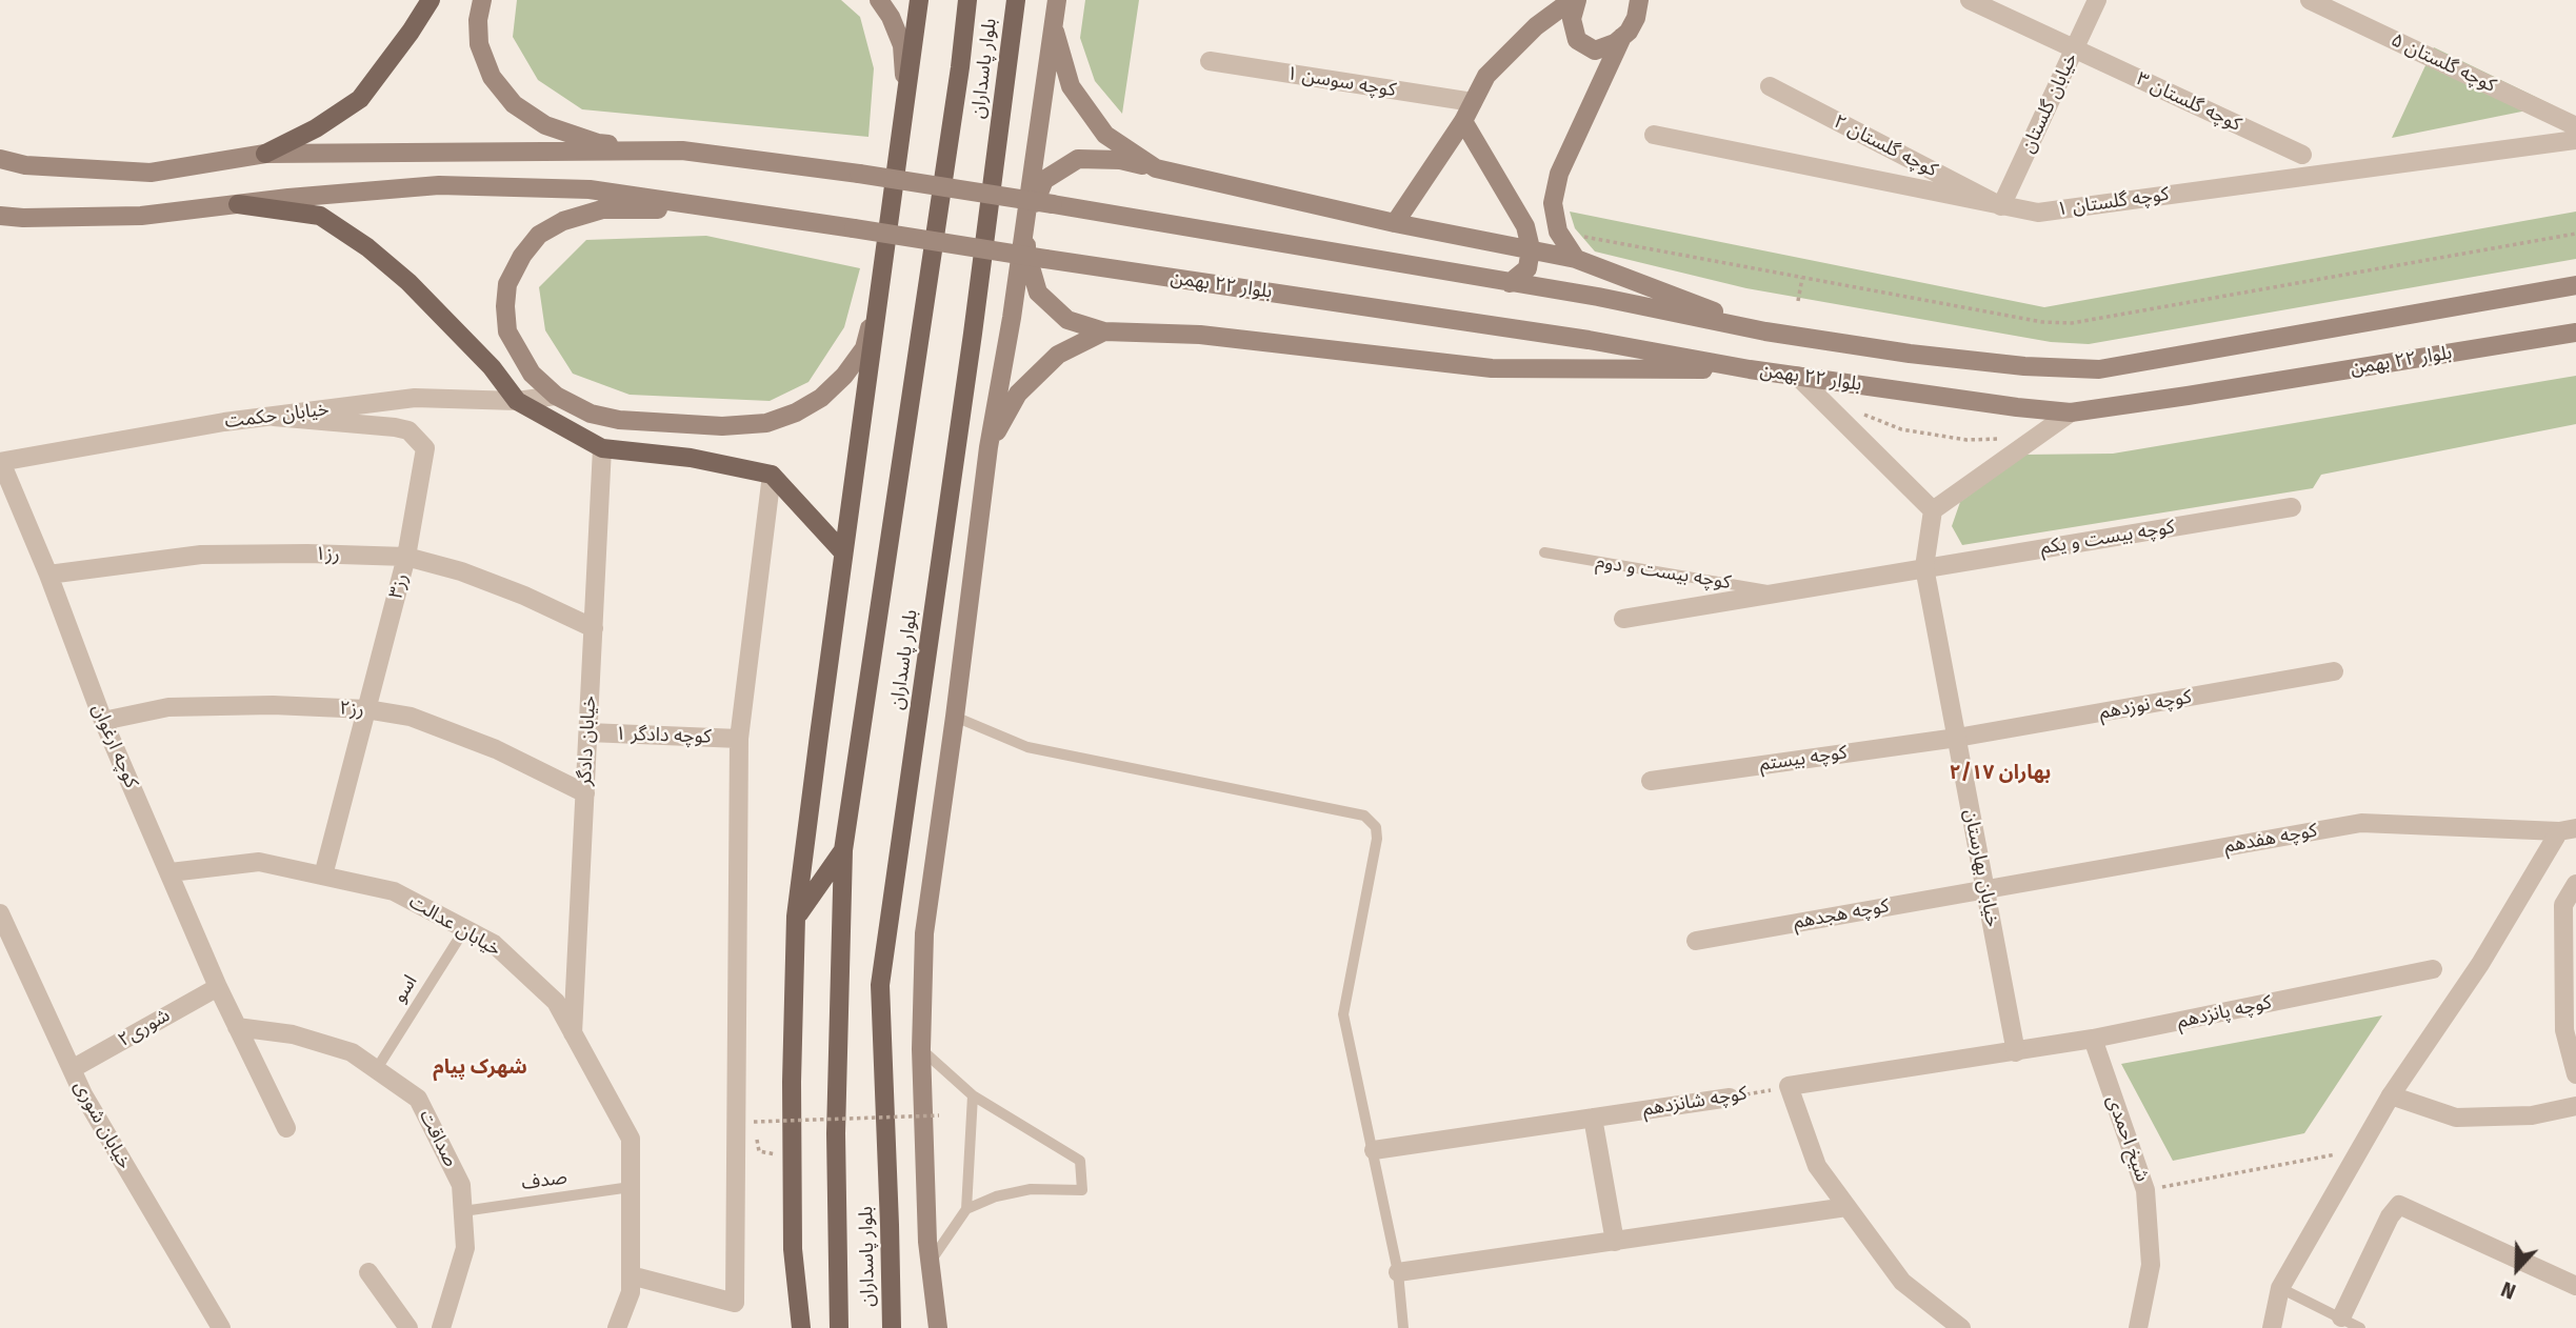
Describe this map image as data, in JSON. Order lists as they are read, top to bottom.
{
  "streets": {
    "main road": ["بلوار پاسداران", "بلوار ۲۲ بهمن"],
    "street": [
      "کوچه گلستان ۵",
      "کوچه سوسن ۱",
      "کوچه گلستان ۳",
      "خیابان گلستان",
      "کوچه گلستان ۲",
      "کوچه گلستان ۱",
      "خیابان حکمت",
      "کوچه بیست و یکم",
      "رز۱",
      "کوچه بیست و دوم",
      "رز۳",
      "کوچه نوزدهم",
      "رز۲",
      "کوچه دادگر ۱",
      "خیابان دادگر",
      "کوچه ارغوان",
      "کوچه بیستم",
      "کوچه هفدهم",
      "خیابان بهارستان",
      "کوچه هجدهم",
      "خیابان عدالت",
      "کوچه پانزدهم",
      "شوری۲",
      "کوچه شانزدهم",
      "خیابان شوری",
      "صداقت",
      "شیخ احمدی"
    ],
    "lane": ["اسو", "صدف"]
  },
  "crossings": [
    ["کوچه گلستان ۳", "خیابان گلستان"],
    ["خیابان گلستان", "کوچه گلستان ۲"],
    ["خیابان گلستان", "کوچه گلستان ۱"],
    ["کوچه گلستان ۲", "کوچه گلستان ۱"],
    ["خیابان حکمت", "رز۳"],
    ["خیابان حکمت", "کوچه ارغوان"],
    ["کوچه بیست و یکم", "کوچه بیست و دوم"],
    ["کوچه بیست و یکم", "خیابان بهارستان"],
    ["رز۱", "رز۳"],
    ["رز۱", "خیابان دادگر"],
    ["رز۱", "کوچه ارغوان"],
    ["کوچه بیست و دوم", "خیابان بهارستان"],
    ["رز۳", "رز۲"],
    ["رز۳", "خیابان عدالت"],
    ["کوچه نوزدهم", "کوچه بیستم"],
    ["کوچه نوزدهم", "خیابان بهارستان"],
    ["رز۲", "خیابان دادگر"],
    ["رز۲", "کوچه ارغوان"],
    ["کوچه دادگر ۱", "خیابان دادگر"],
    ["خیابان دادگر", "خیابان عدالت"],
    ["کوچه ارغوان", "خیابان عدالت"],
    ["کوچه ارغوان", "شوری۲"],
    ["کوچه ارغوان", "صداقت"],
    ["کوچه بیستم", "خیابان بهارستان"],
    ["کوچه هفدهم", "خیابان بهارستان"],
    ["کوچه هفدهم", "کوچه هجدهم"],
    ["خیابان بهارستان", "کوچه هجدهم"],
    ["خیابان بهارستان", "کوچه پانزدهم"],
    ["خیابان عدالت", "اسو"],
    ["خیابان عدالت", "صدف"],
    ["اسو", "صداقت"],
    ["کوچه پانزدهم", "شیخ احمدی"],
    ["شوری۲", "خیابان شوری"],
    ["صداقت", "صدف"]
  ],
  "districts": ["۲/۱۷ بهاران", "شهرک پیام"],
  "north": "bottom"
}
